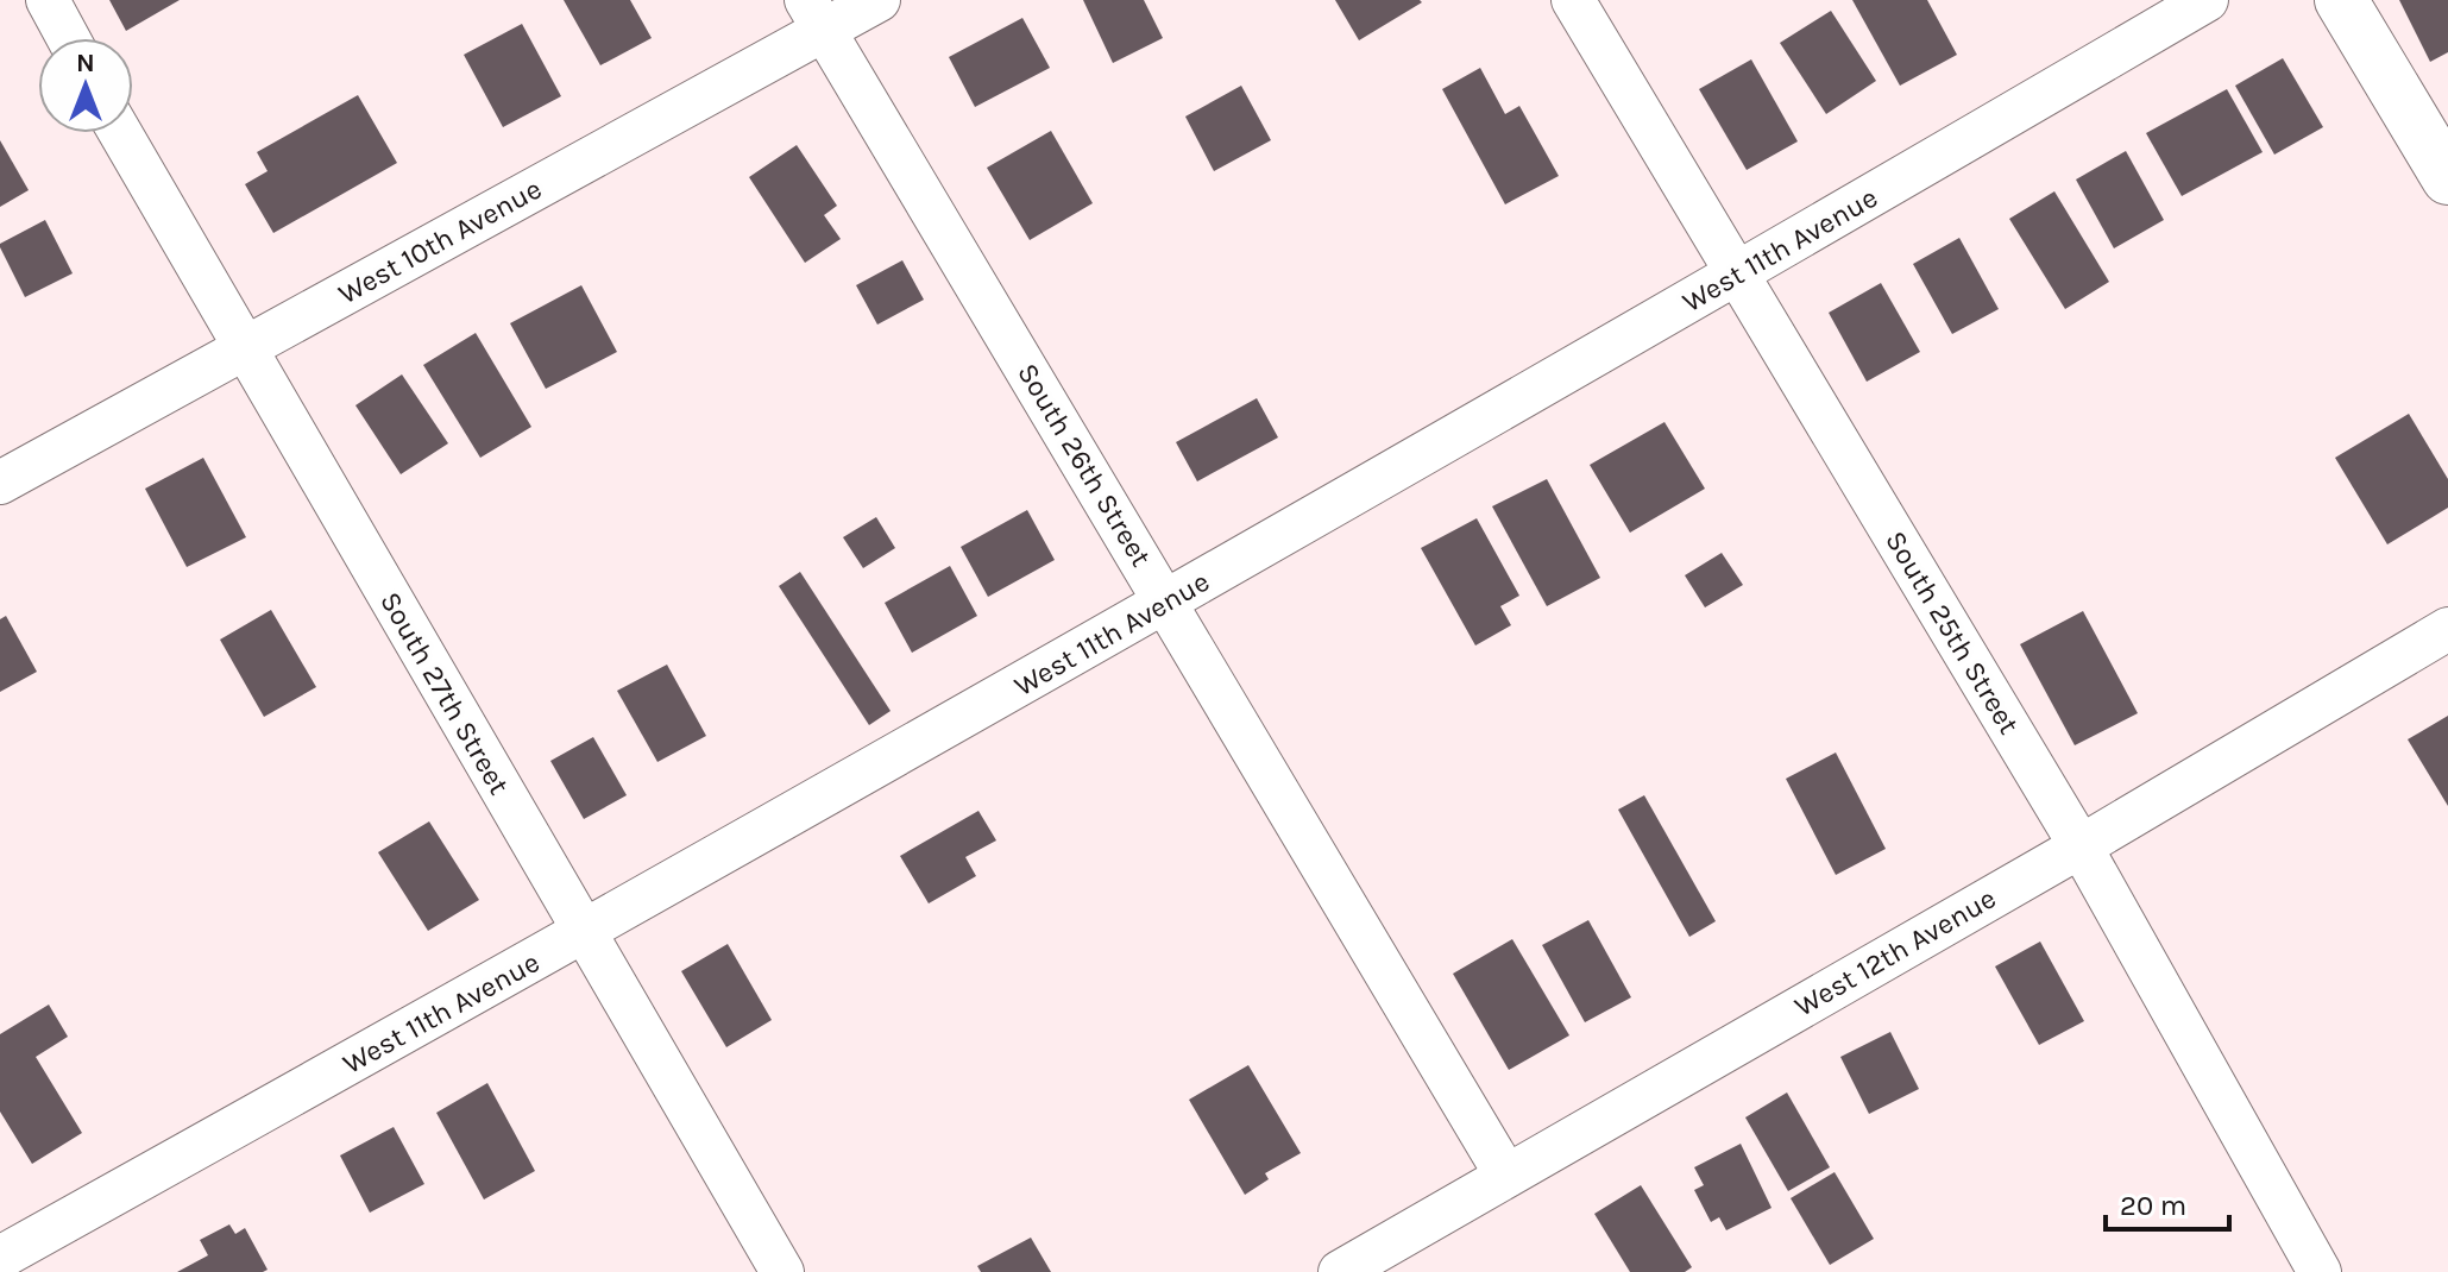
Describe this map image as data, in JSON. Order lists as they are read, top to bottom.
{
  "streets": {
    "street": [
      "West 10th Avenue",
      "West 11th Avenue",
      "South 26th Street",
      "South 25th Street",
      "South 27th Street",
      "West 12th Avenue"
    ]
  },
  "crossings": [
    ["West 10th Avenue", "South 26th Street"],
    ["West 10th Avenue", "South 27th Street"],
    ["West 11th Avenue", "South 26th Street"],
    ["West 11th Avenue", "South 25th Street"],
    ["West 11th Avenue", "South 27th Street"],
    ["South 26th Street", "West 12th Avenue"],
    ["South 25th Street", "West 12th Avenue"]
  ],
  "scale_bar": "20 m",
  "north": "top"
}
